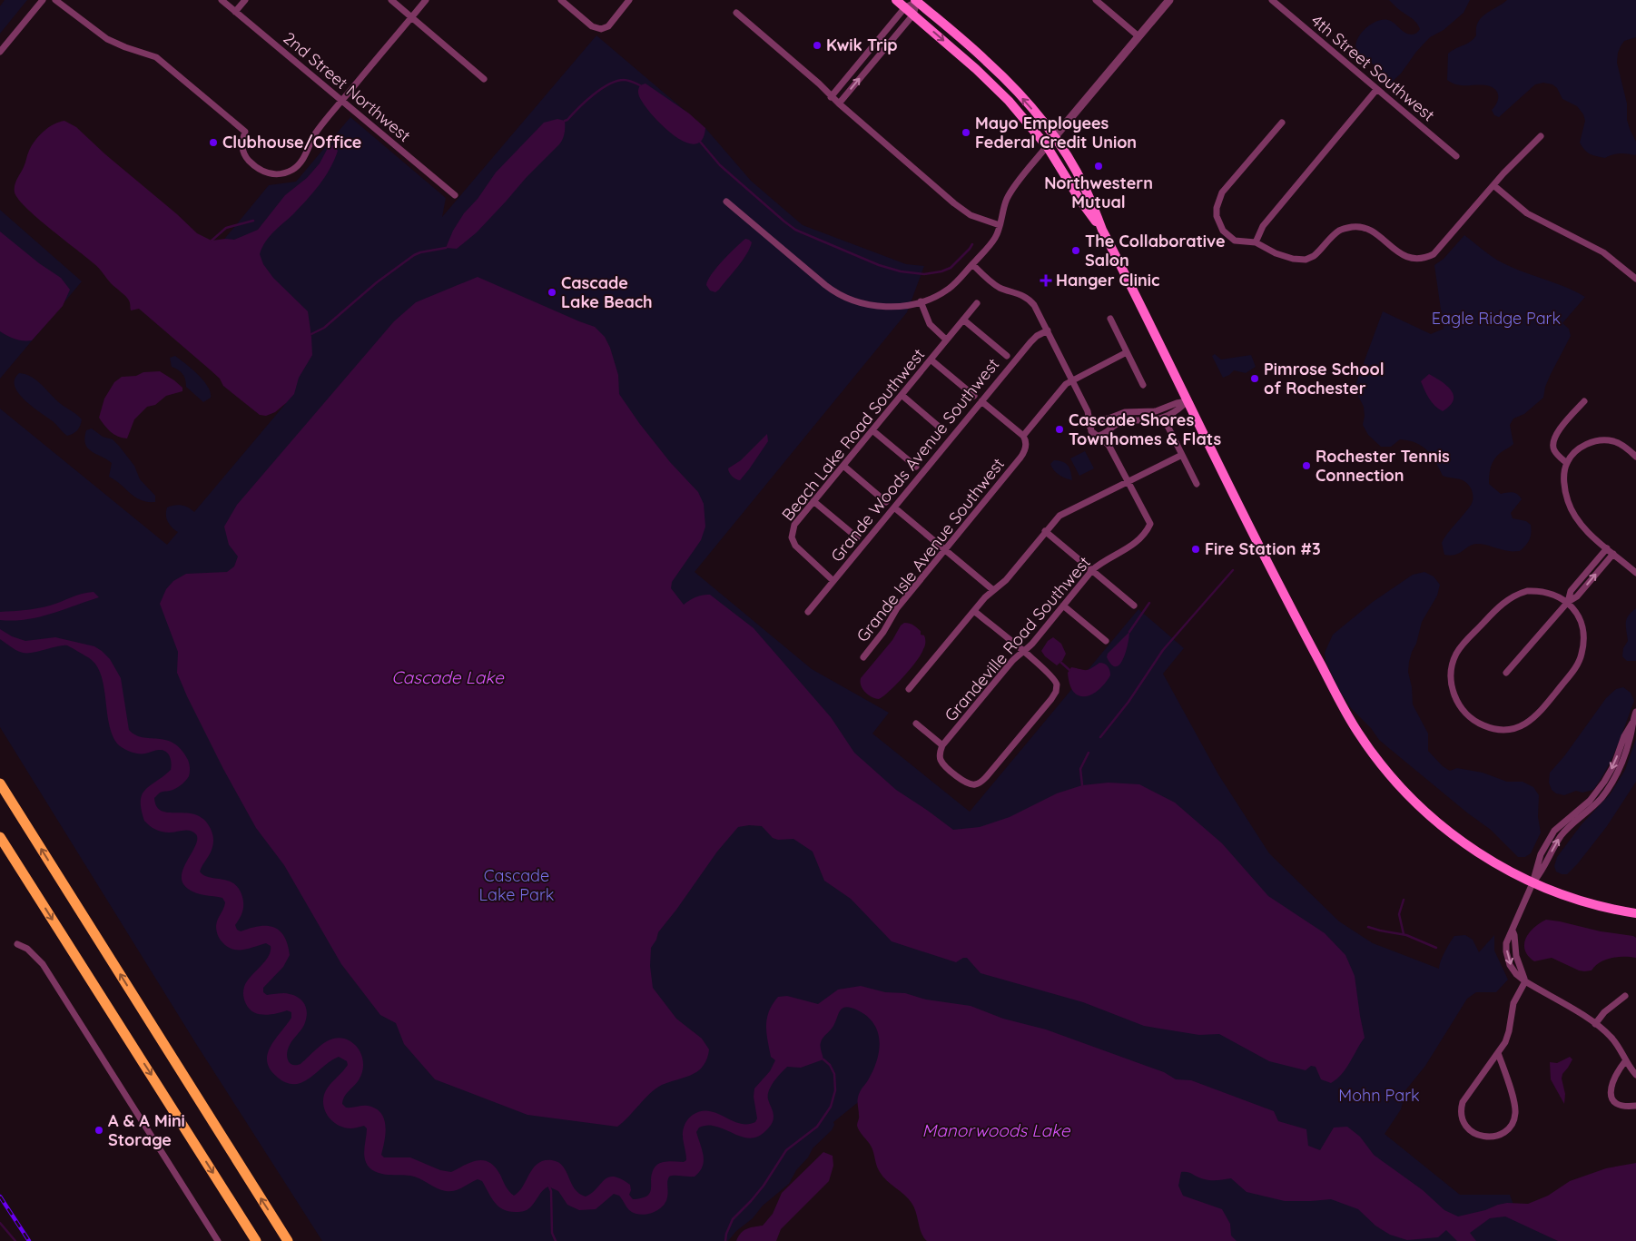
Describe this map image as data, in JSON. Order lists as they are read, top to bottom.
{
  "streets": {
    "street": [
      "4th Street Southwest",
      "2nd Street Northwest",
      "Beach Lake Road Southwest",
      "Grande Woods Avenue Southwest",
      "Grande Isle Avenue Southwest",
      "Grandeville Road Southwest"
    ]
  },
  "crossings": [
    ["Beach Lake Road Southwest", "Grande Woods Avenue Southwest"],
    ["Grande Woods Avenue Southwest", "Grandeville Road Southwest"]
  ],
  "water": ["Cascade Lake", "Manorwoods Lake"],
  "parks": ["Eagle Ridge Park", "Cascade Lake Park", "Mohn Park"],
  "places": {
    "other": [
      "Kwik Trip",
      "Mayo Employees Federal Credit Union",
      "Clubhouse/Office",
      "Northwestern Mutual",
      "The Collaborative Salon",
      "Cascade Lake Beach",
      "Pimrose School of Rochester",
      "Cascade Shores Townhomes & Flats",
      "Rochester Tennis Connection",
      "Fire Station #3",
      "A & A Mini Storage"
    ],
    "health": ["Hanger Clinic"]
  }
}
